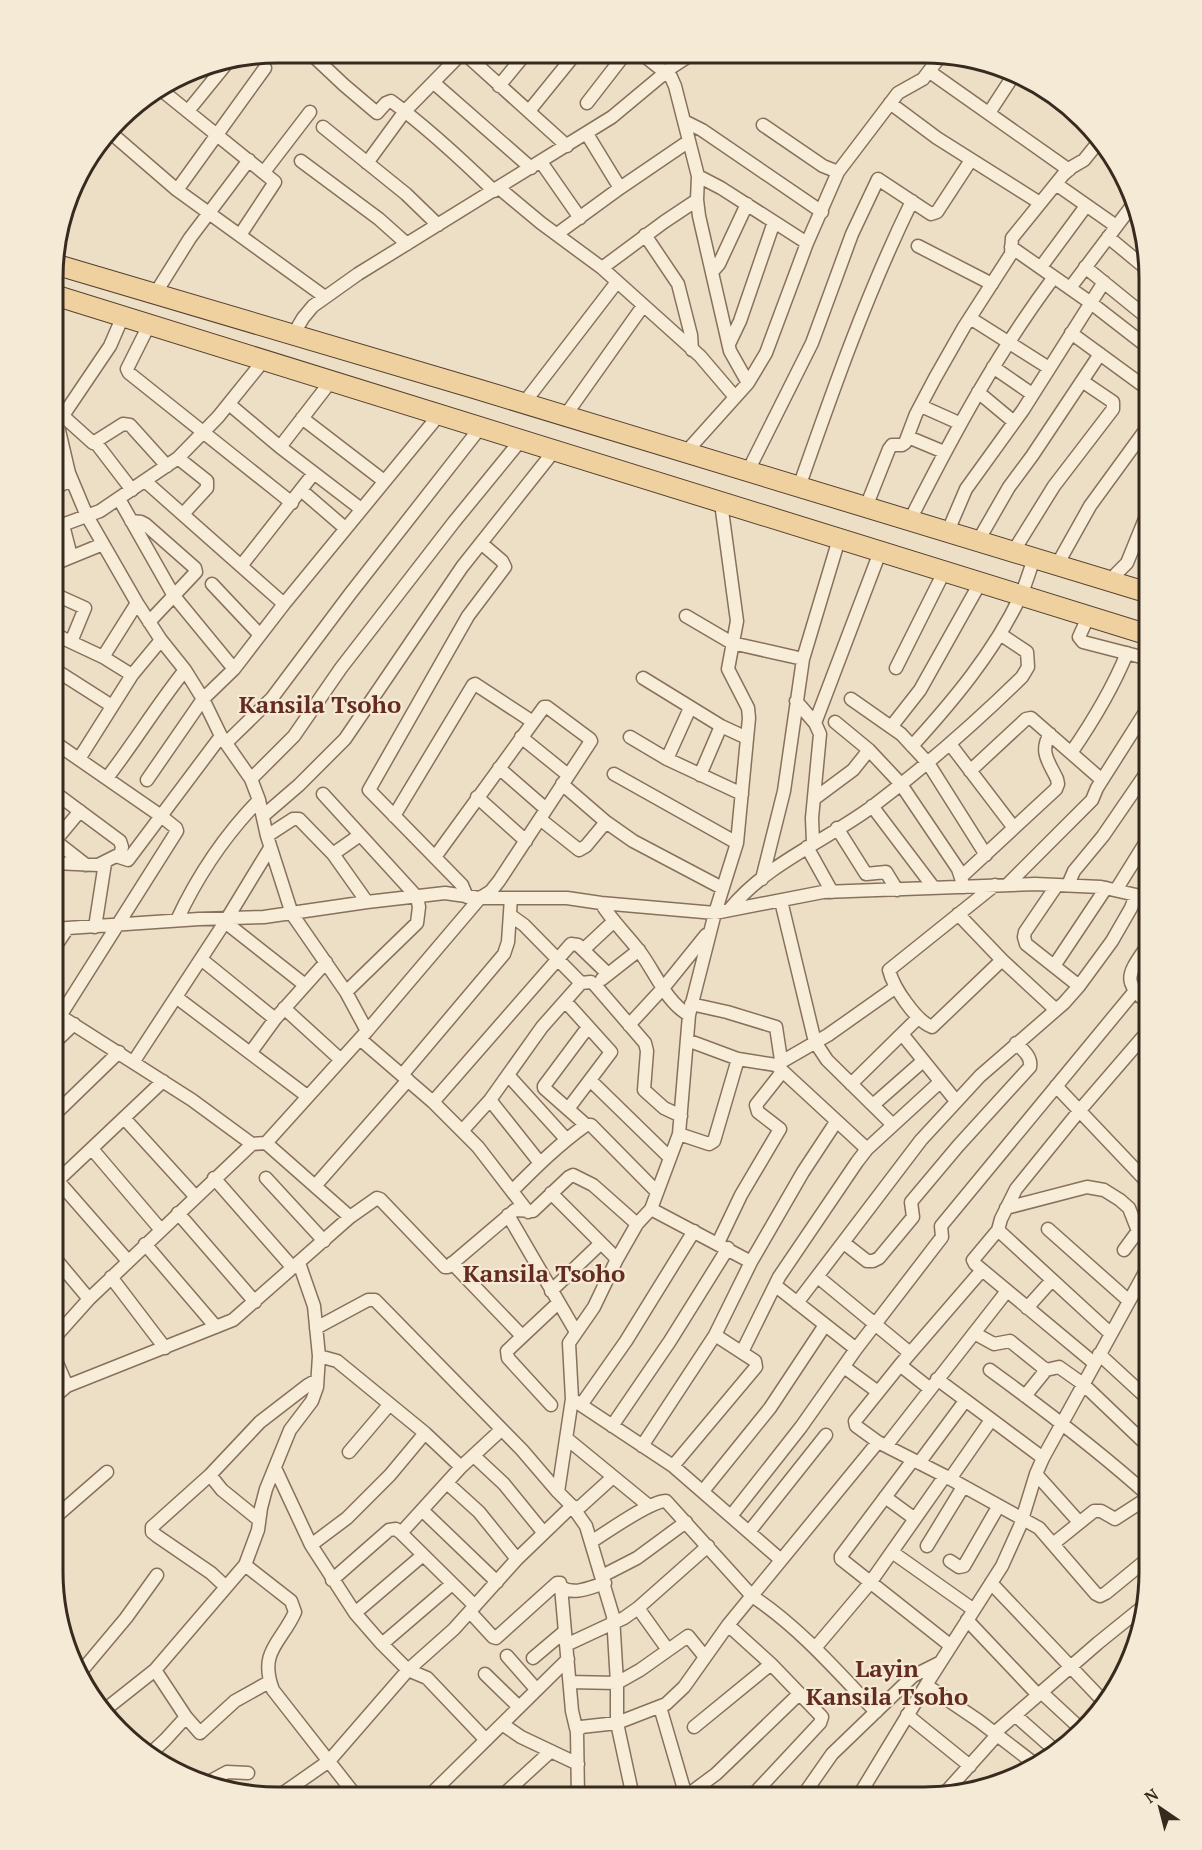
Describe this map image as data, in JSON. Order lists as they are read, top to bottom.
{
  "districts": ["Kansila Tsoho", "Kansila Tsoho", "Layin Kansila Tsoho"],
  "north": "top left"
}
